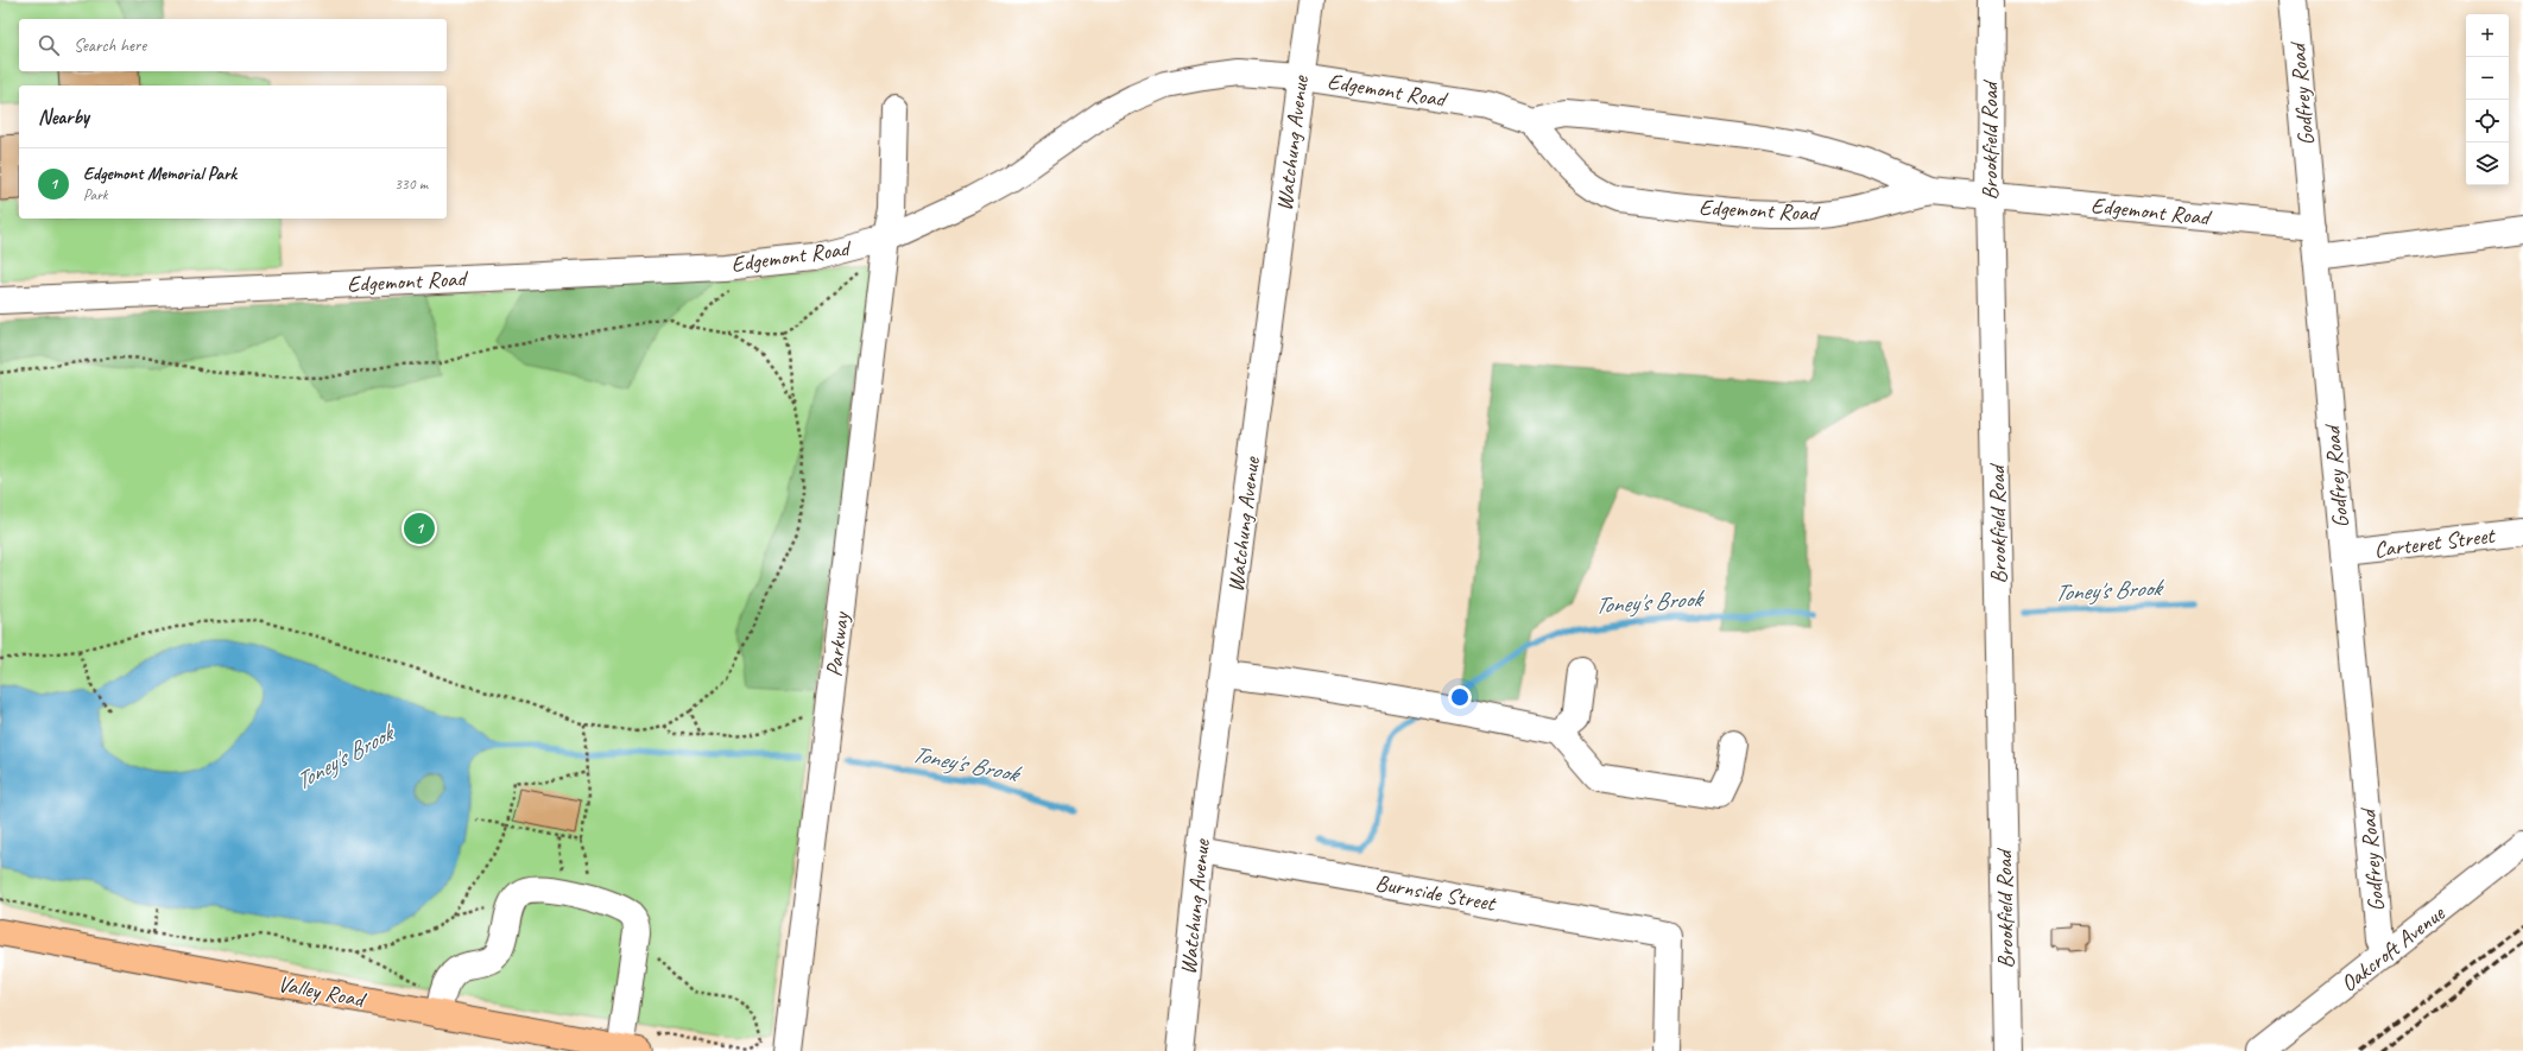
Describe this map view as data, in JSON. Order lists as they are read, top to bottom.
{
  "streets": {
    "main road": ["Valley Road"],
    "street": [
      "Edgemont Road",
      "Godfrey Road",
      "Brookfield Road",
      "Watchung Avenue",
      "Carteret Street",
      "Parkway",
      "Burnside Street",
      "Oakcroft Avenue"
    ]
  },
  "crossings": [
    ["Edgemont Road", "Godfrey Road"],
    ["Edgemont Road", "Brookfield Road"],
    ["Edgemont Road", "Watchung Avenue"],
    ["Edgemont Road", "Parkway"],
    ["Godfrey Road", "Carteret Street"],
    ["Godfrey Road", "Oakcroft Avenue"],
    ["Watchung Avenue", "Burnside Street"]
  ],
  "water": ["Toney's Brook"],
  "page": {
    "map_buttons": ["+", "−"],
    "search": "Search here",
    "heading": "Nearby",
    "list": [
      {
        "mark": "1",
        "name": "Edgemont Memorial Park",
        "note": "Park",
        "value": "330 m"
      }
    ],
    "pins": "1"
  }
}
